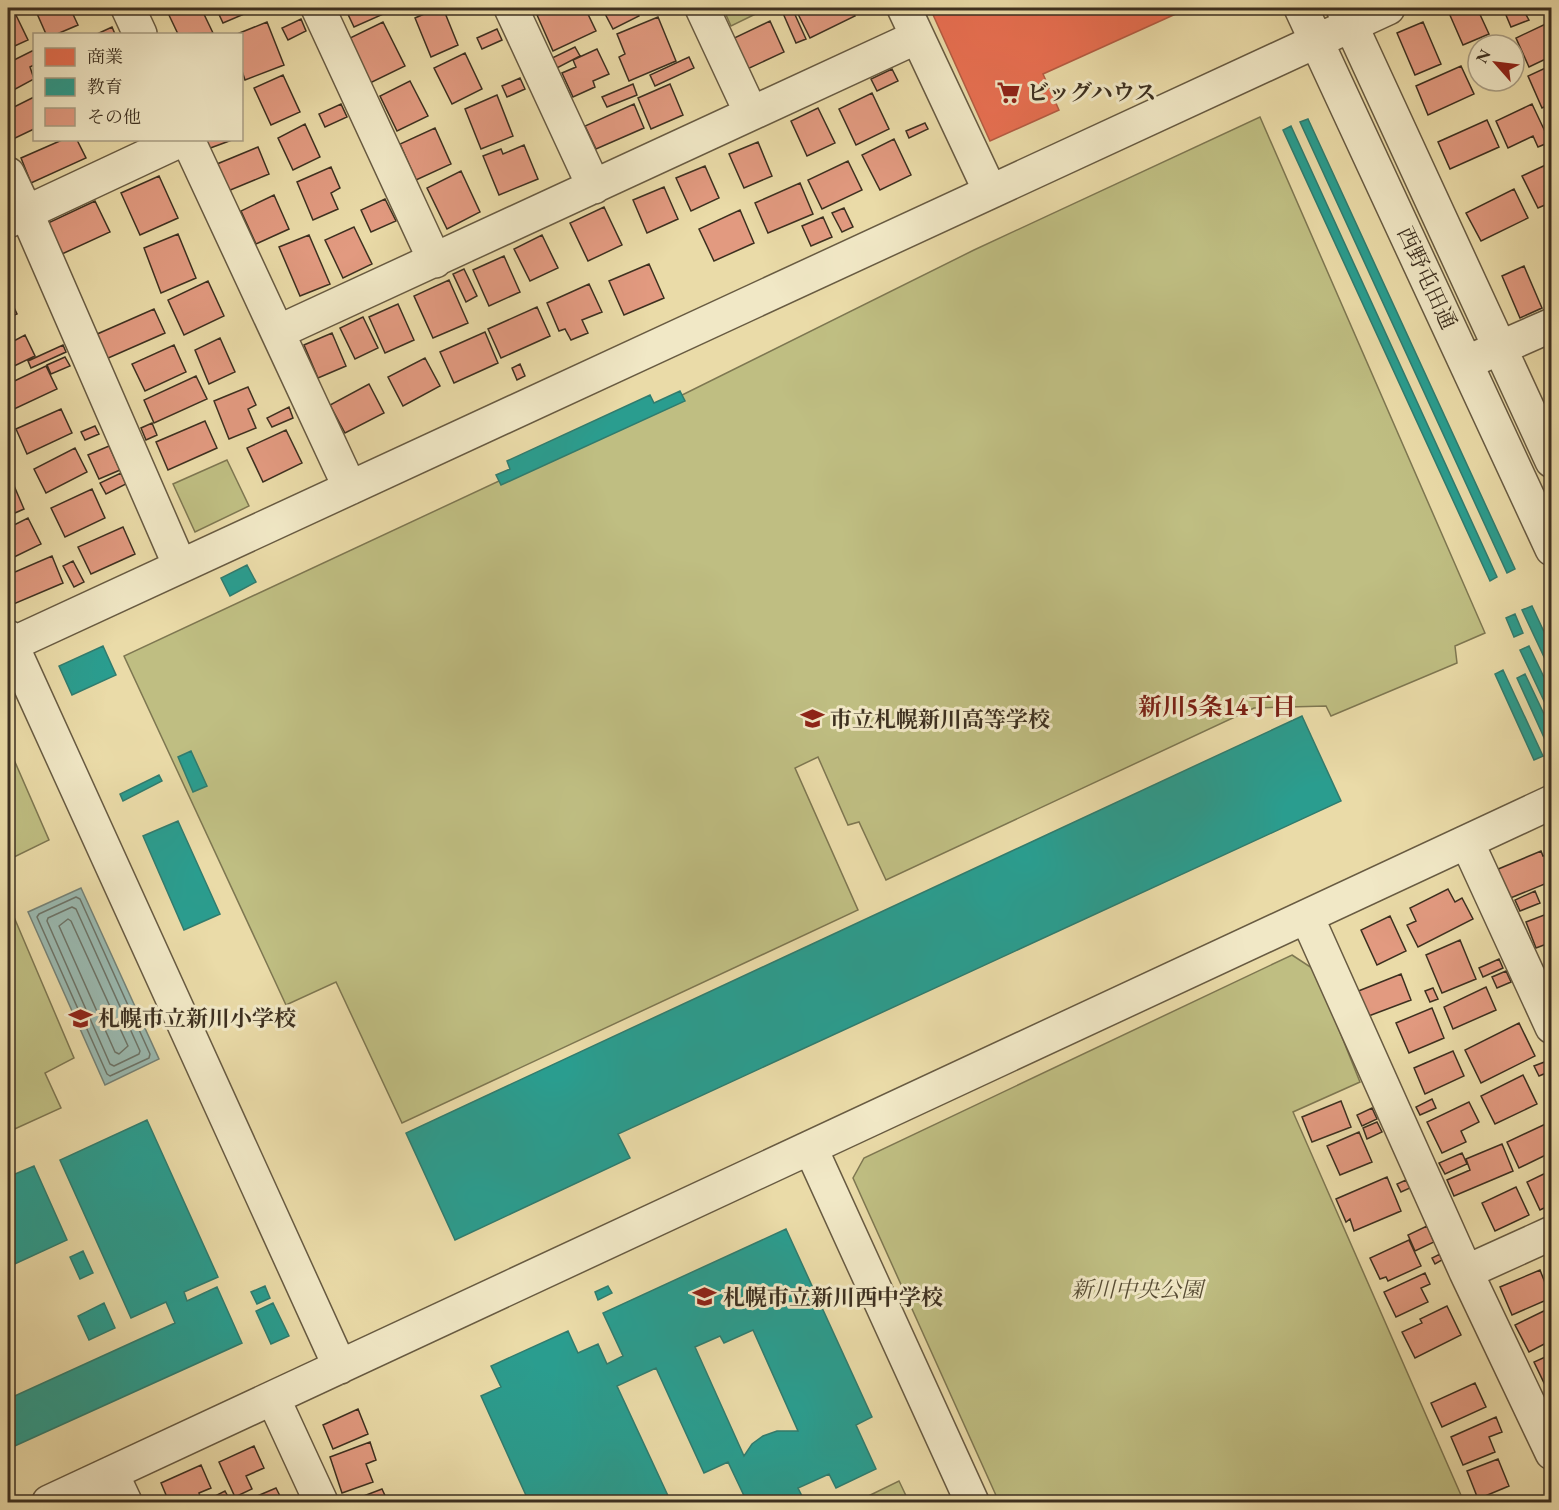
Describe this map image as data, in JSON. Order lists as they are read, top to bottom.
{
  "streets": {
    "street": ["西野屯田通"]
  },
  "districts": ["新川5条14丁目"],
  "parks": ["新川中央公園"],
  "places": {
    "supermarket": ["ビッグハウス"],
    "school or university": ["市立札幌新川高等学校", "札幌市立新川小学校", "札幌市立新川西中学校"]
  },
  "legend": ["商業", "教育", "その他"],
  "north": "top left"
}
